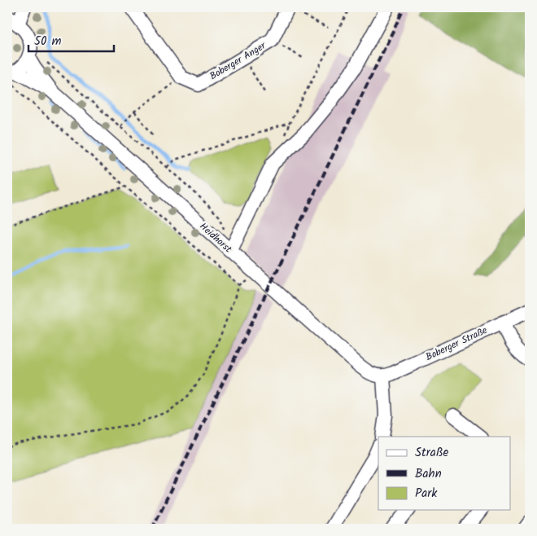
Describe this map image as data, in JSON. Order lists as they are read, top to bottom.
{
  "streets": {
    "street": ["Boberger Anger", "Heidhorst", "Boberger Straße"]
  },
  "crossings": [
    ["Heidhorst", "Boberger Straße"]
  ],
  "legend": ["Straße", "Bahn", "Park"],
  "scale_bar": "50 m"
}
